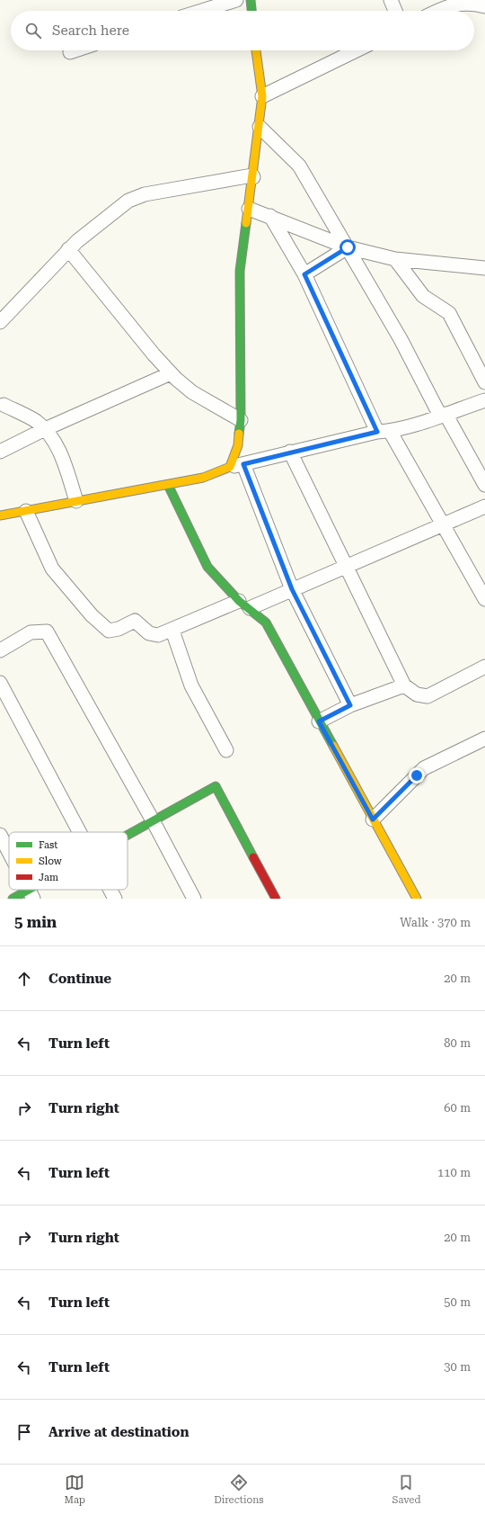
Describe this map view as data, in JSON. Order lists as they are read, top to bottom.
{
  "legend": ["Fast", "Slow", "Jam"],
  "page": {
    "search": "Search here",
    "heading": ["5 min", "Walk · 370 m"],
    "list": [
      ["Continue", "20 m"],
      ["Turn left", "80 m"],
      ["Turn right", "60 m"],
      ["Turn left", "110 m"],
      ["Turn right", "20 m"],
      ["Turn left", "50 m"],
      ["Turn left", "30 m"],
      "Arrive at destination"
    ],
    "nav": ["Map", "Directions", "Saved"]
  }
}
